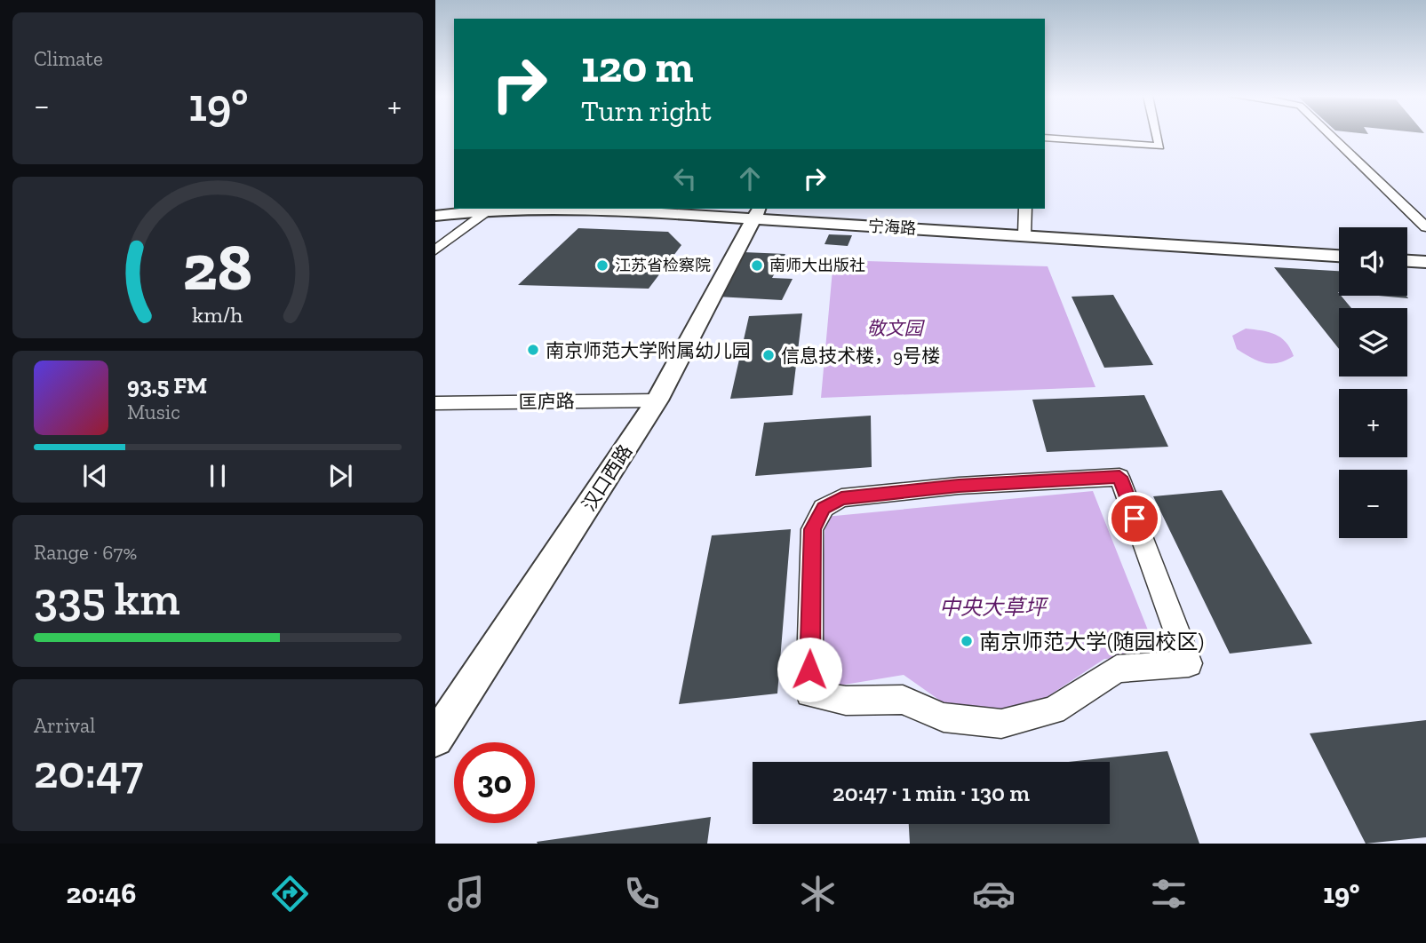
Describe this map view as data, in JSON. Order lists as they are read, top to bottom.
{
  "streets": {
    "street": ["宁海路", "匡庐路", "汉口西路"]
  },
  "crossings": [
    ["宁海路", "汉口西路"],
    ["匡庐路", "汉口西路"]
  ],
  "parks": ["敬文园", "中央大草坪"],
  "places": [
    "江苏省检察院",
    "南师大出版社",
    "南京师范大学附属幼儿园",
    "信息技术楼，9号楼",
    "南京师范大学(随园校区)"
  ],
  "page": {
    "tile": [
      "Climate",
      ["Range · 67%", "335 km"],
      ["Arrival", "20:47"]
    ],
    "turn": ["120 m", "Turn right"],
    "heat": ["−", "19°", "+"],
    "map_buttons": ["+", "−"],
    "song": ["93.5 FM", "Music"],
    "limit": "30",
    "trip": "20:47 · 1 min · 130 m",
    "tabs": ["20:46", "19°"],
    "gauge": ["28", "km/h"]
  }
}
